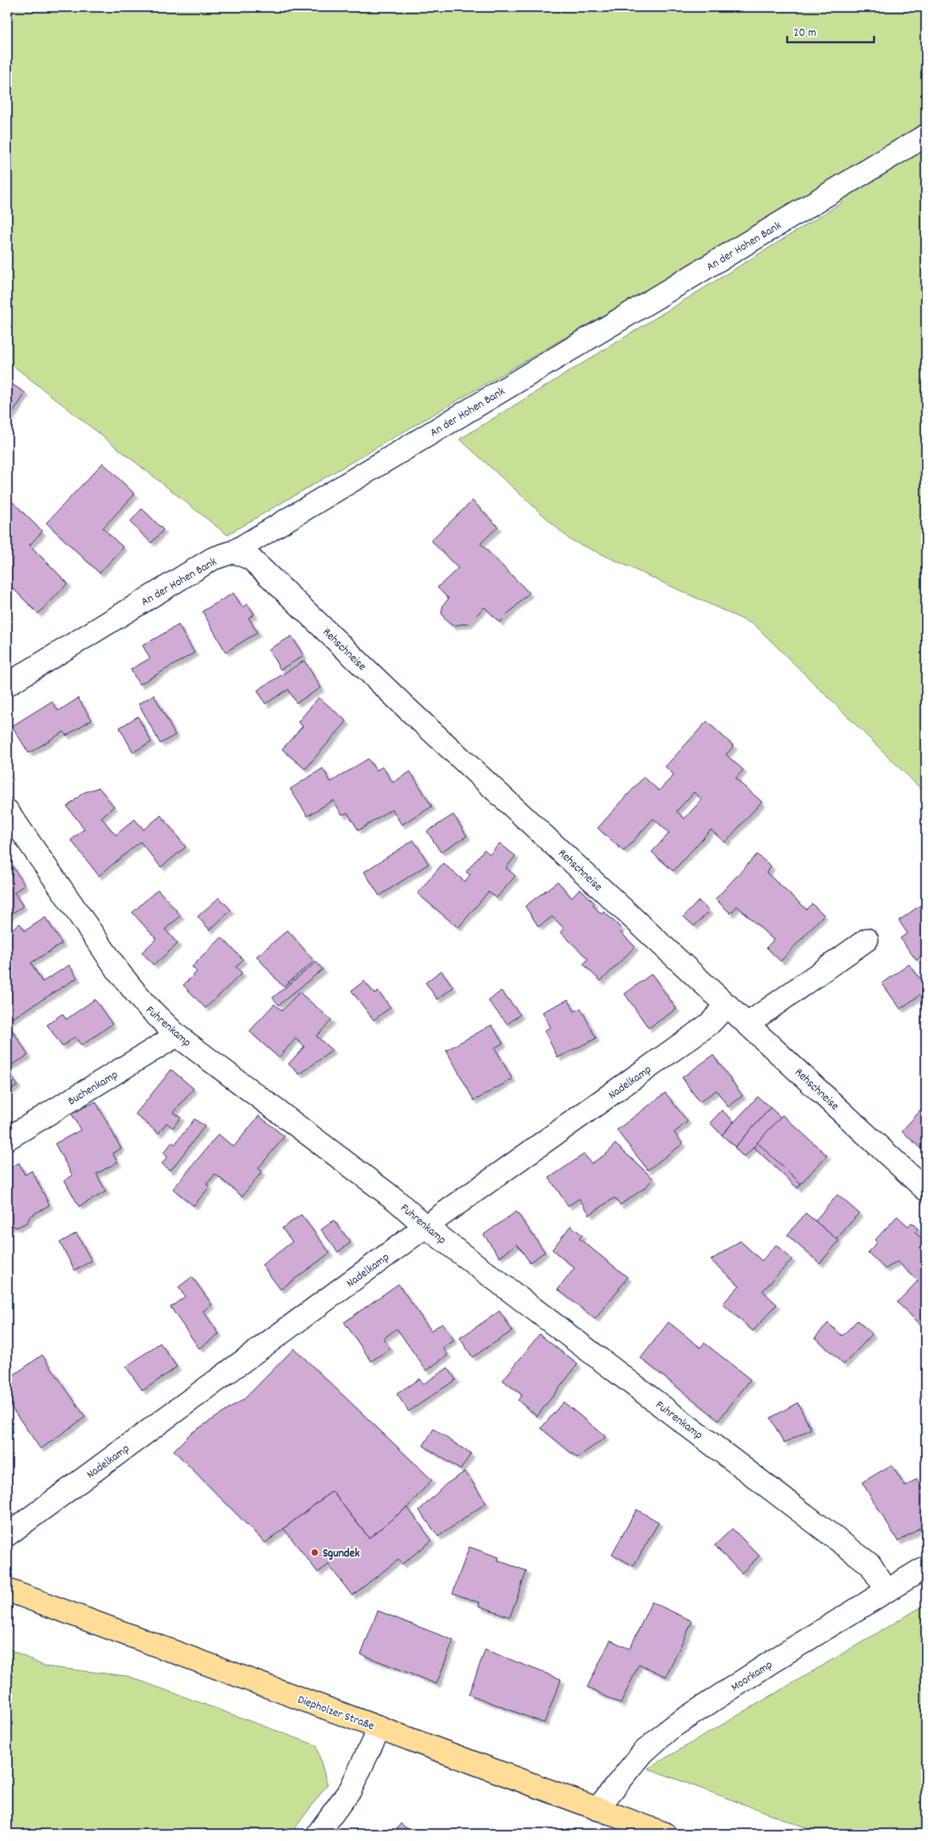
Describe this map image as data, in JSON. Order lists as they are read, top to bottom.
{
  "streets": {
    "main road": ["Diepholzer Straße"],
    "street": [
      "An der Hohen Bank",
      "Rehschneise",
      "Fuhrenkamp",
      "Nadelkamp",
      "Buchenkamp",
      "Moorkamp"
    ]
  },
  "crossings": [
    ["An der Hohen Bank", "Rehschneise"],
    ["Rehschneise", "Nadelkamp"],
    ["Fuhrenkamp", "Nadelkamp"],
    ["Fuhrenkamp", "Buchenkamp"],
    ["Fuhrenkamp", "Moorkamp"],
    ["Moorkamp", "Diepholzer Straße"]
  ],
  "places": ["Sgundek"],
  "scale_bar": "20 m"
}
